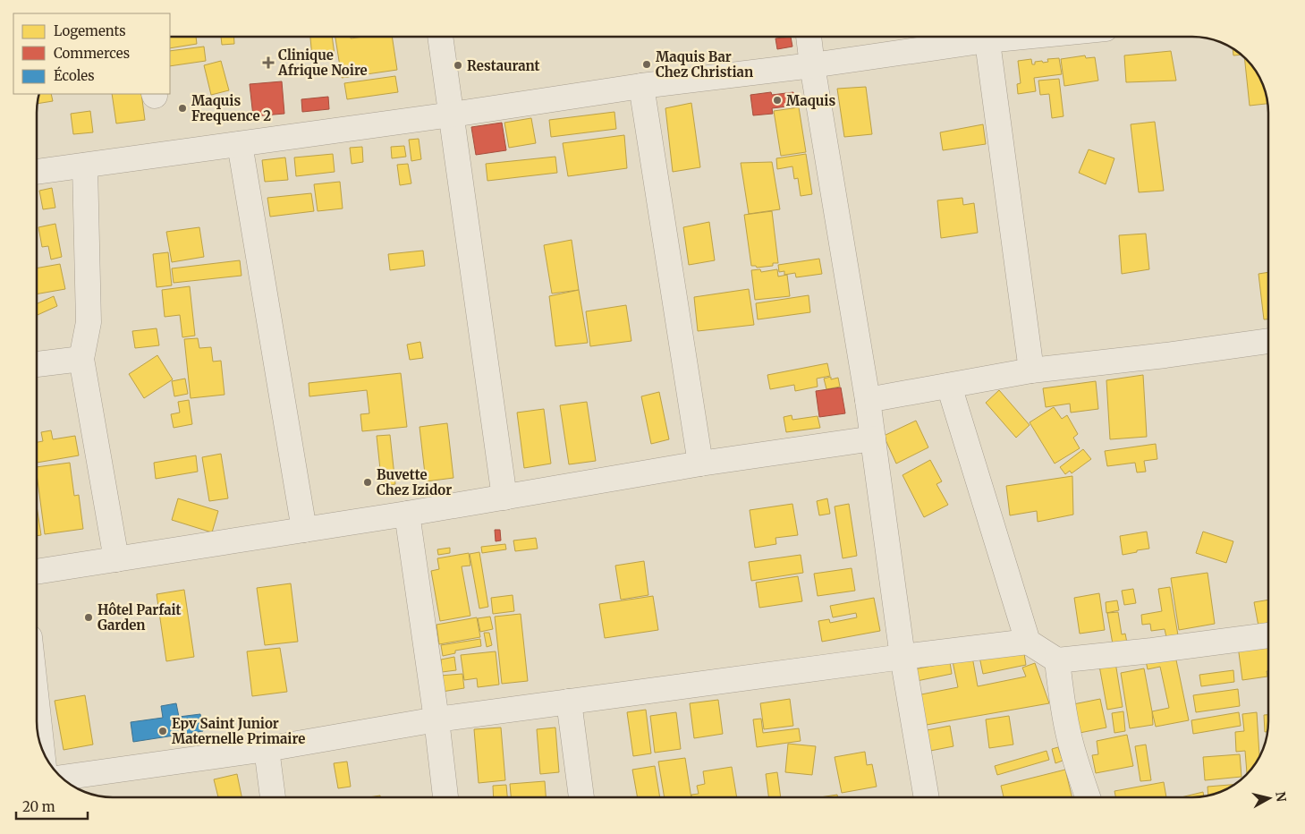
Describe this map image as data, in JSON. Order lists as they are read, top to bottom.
{
  "places": {
    "health": ["Clinique Afrique Noire"],
    "other": [
      "Maquis Bar Chez Christian",
      "Restaurant",
      "Maquis",
      "Maquis Frequence 2",
      "Buvette Chez Izidor",
      "Hôtel Parfait Garden",
      "Epv Saint Junior Maternelle Primaire"
    ]
  },
  "legend": ["Logements", "Commerces", "Écoles"],
  "scale_bar": "20 m",
  "north": "right"
}
